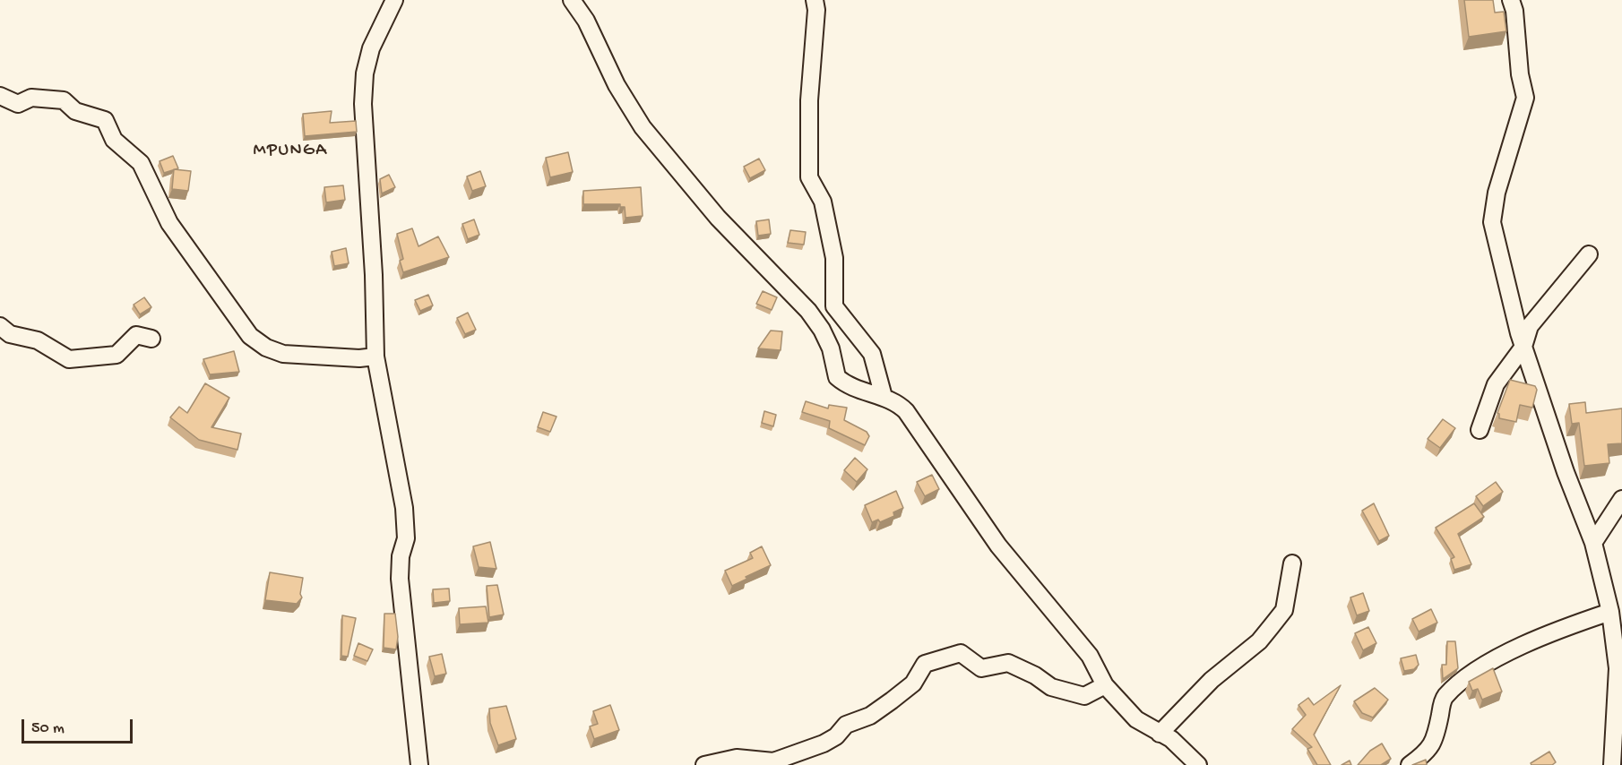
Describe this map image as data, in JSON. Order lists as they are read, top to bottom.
{
  "districts": ["MPUNGA"],
  "scale_bar": "50 m"
}
